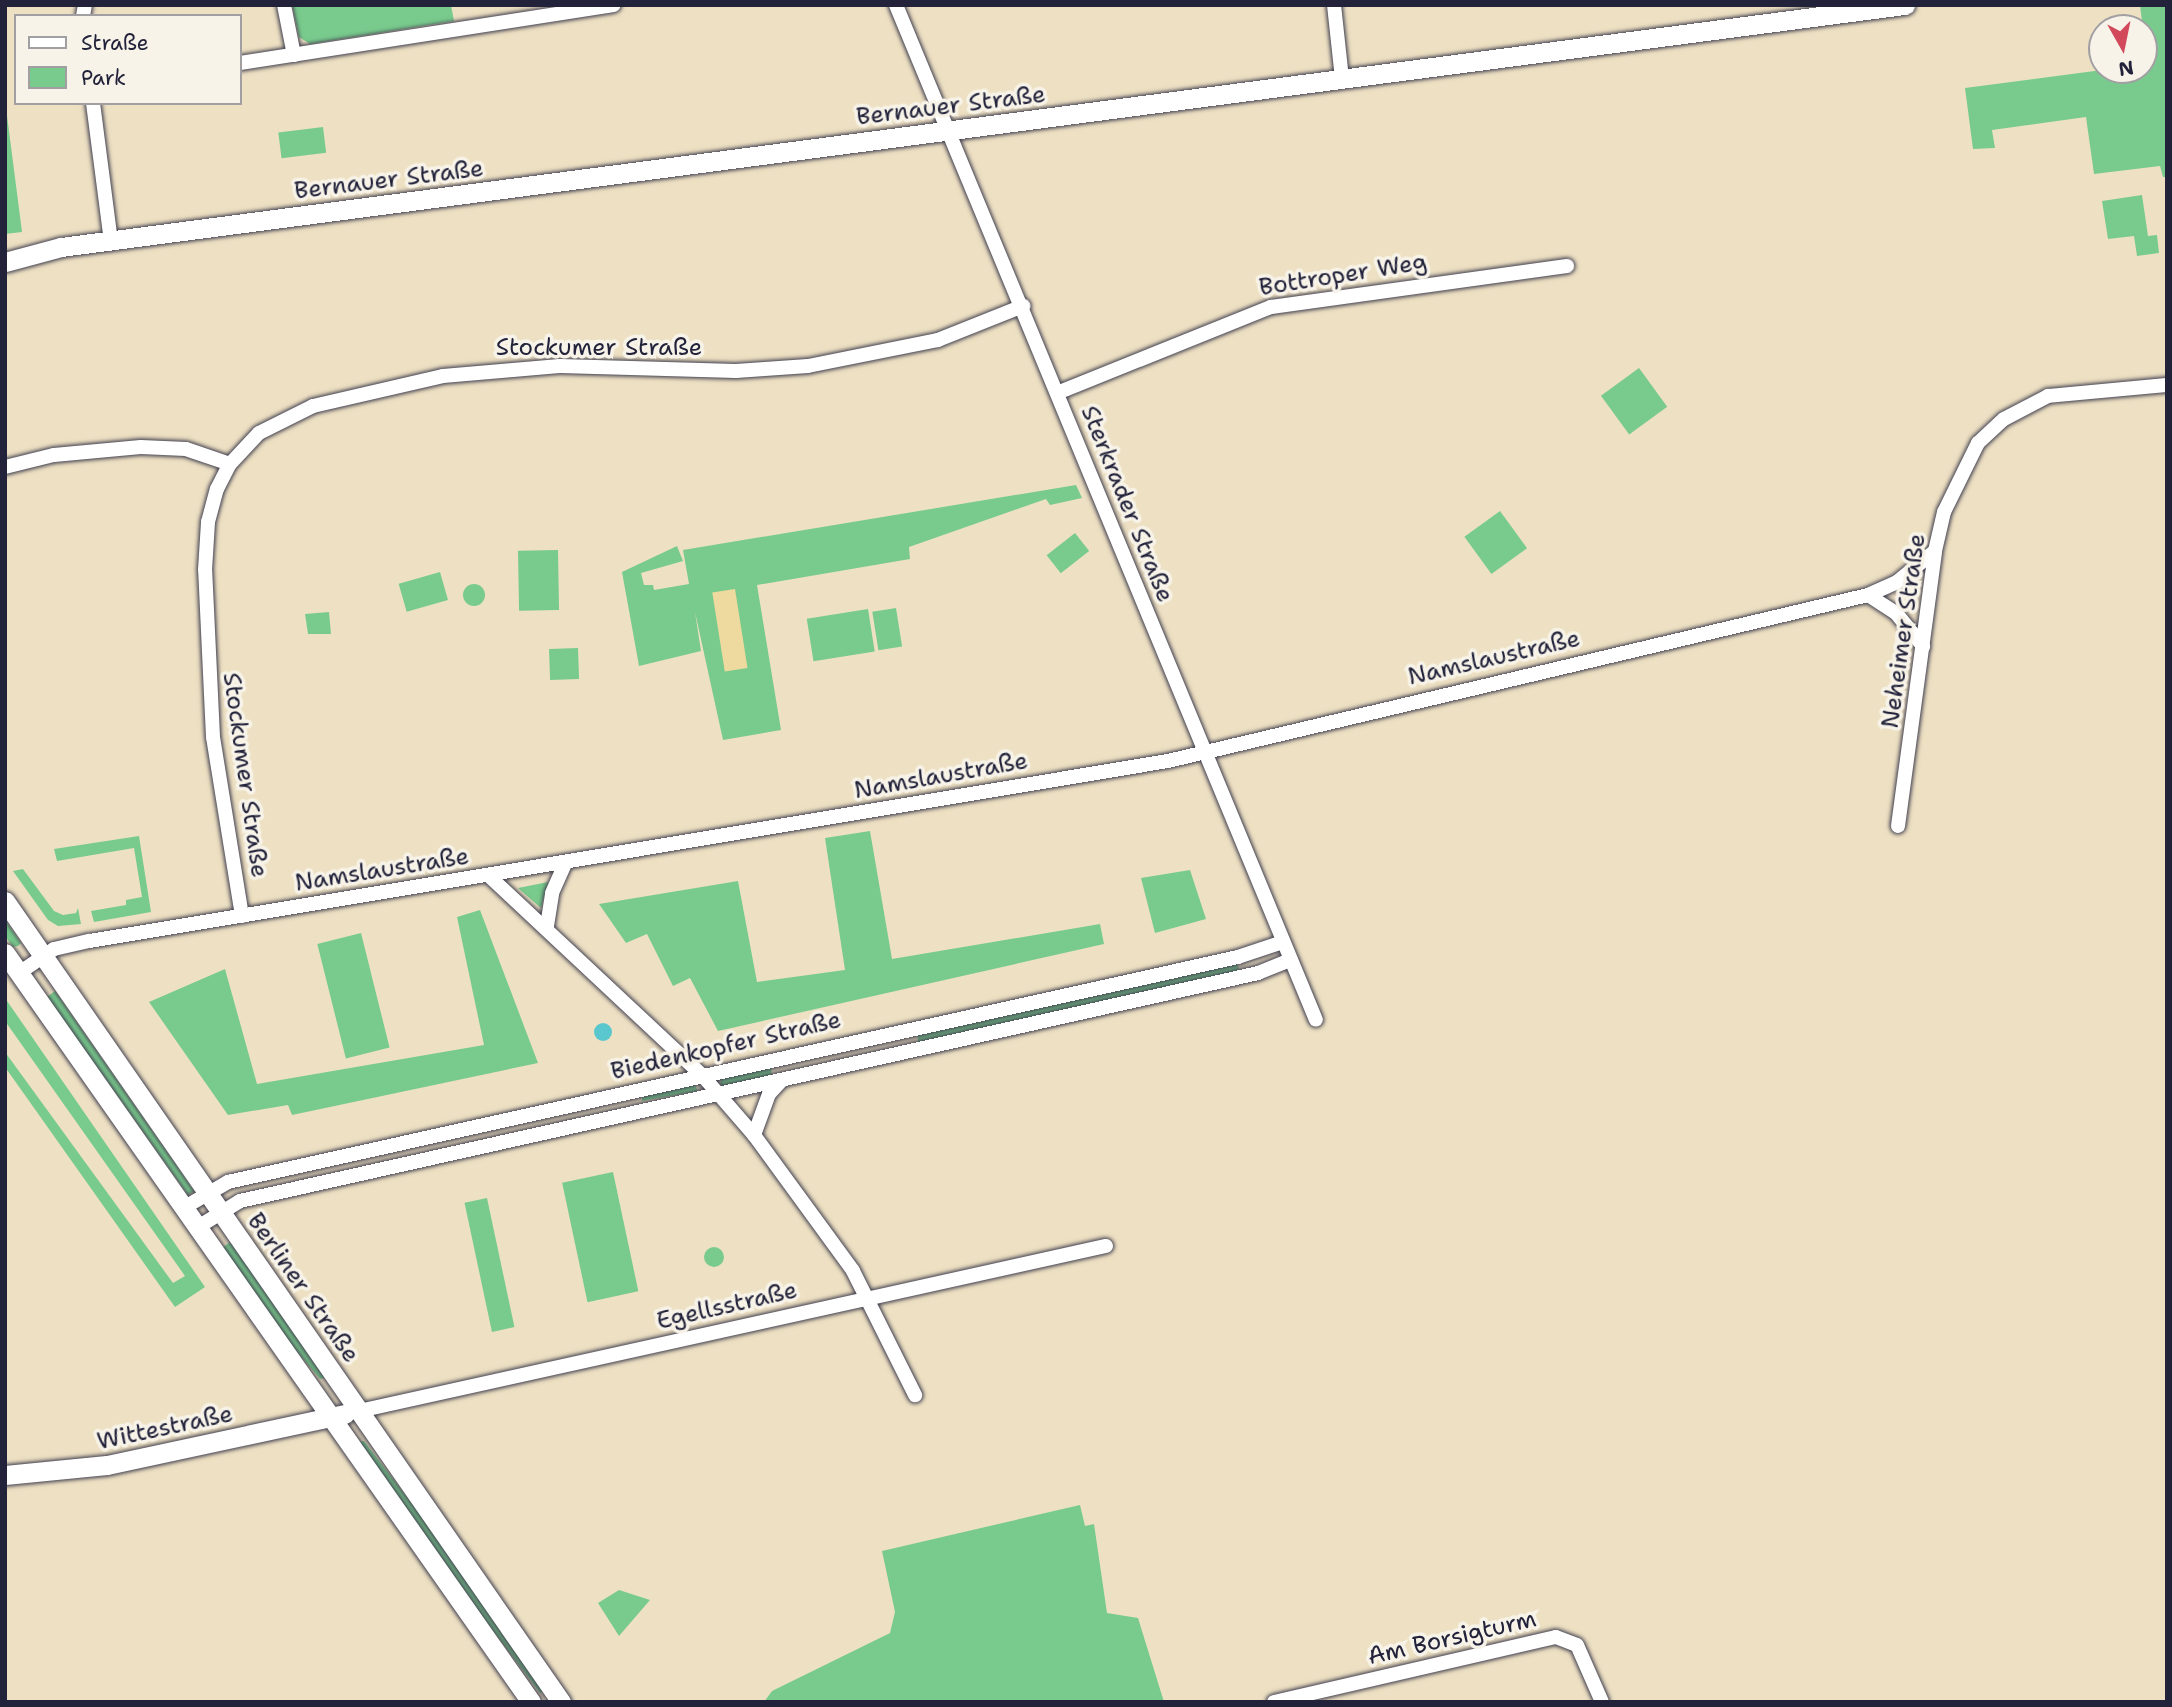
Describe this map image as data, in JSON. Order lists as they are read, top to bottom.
{
  "streets": {
    "main road": ["Bernauer Straße", "Berliner Straße", "Wittestraße"],
    "street": [
      "Bottroper Weg",
      "Stockumer Straße",
      "Sterkrader Straße",
      "Neheimer Straße",
      "Namslaustraße",
      "Biedenkopfer Straße",
      "Egellsstraße",
      "Am Borsigturm"
    ]
  },
  "crossings": [
    ["Bernauer Straße", "Sterkrader Straße"],
    ["Bottroper Weg", "Sterkrader Straße"],
    ["Stockumer Straße", "Sterkrader Straße"],
    ["Stockumer Straße", "Namslaustraße"],
    ["Sterkrader Straße", "Namslaustraße"],
    ["Sterkrader Straße", "Biedenkopfer Straße"],
    ["Neheimer Straße", "Namslaustraße"],
    ["Namslaustraße", "Berliner Straße"],
    ["Biedenkopfer Straße", "Berliner Straße"],
    ["Berliner Straße", "Egellsstraße"],
    ["Berliner Straße", "Wittestraße"],
    ["Egellsstraße", "Wittestraße"]
  ],
  "legend": ["Straße", "Park"],
  "north": "bottom"
}
